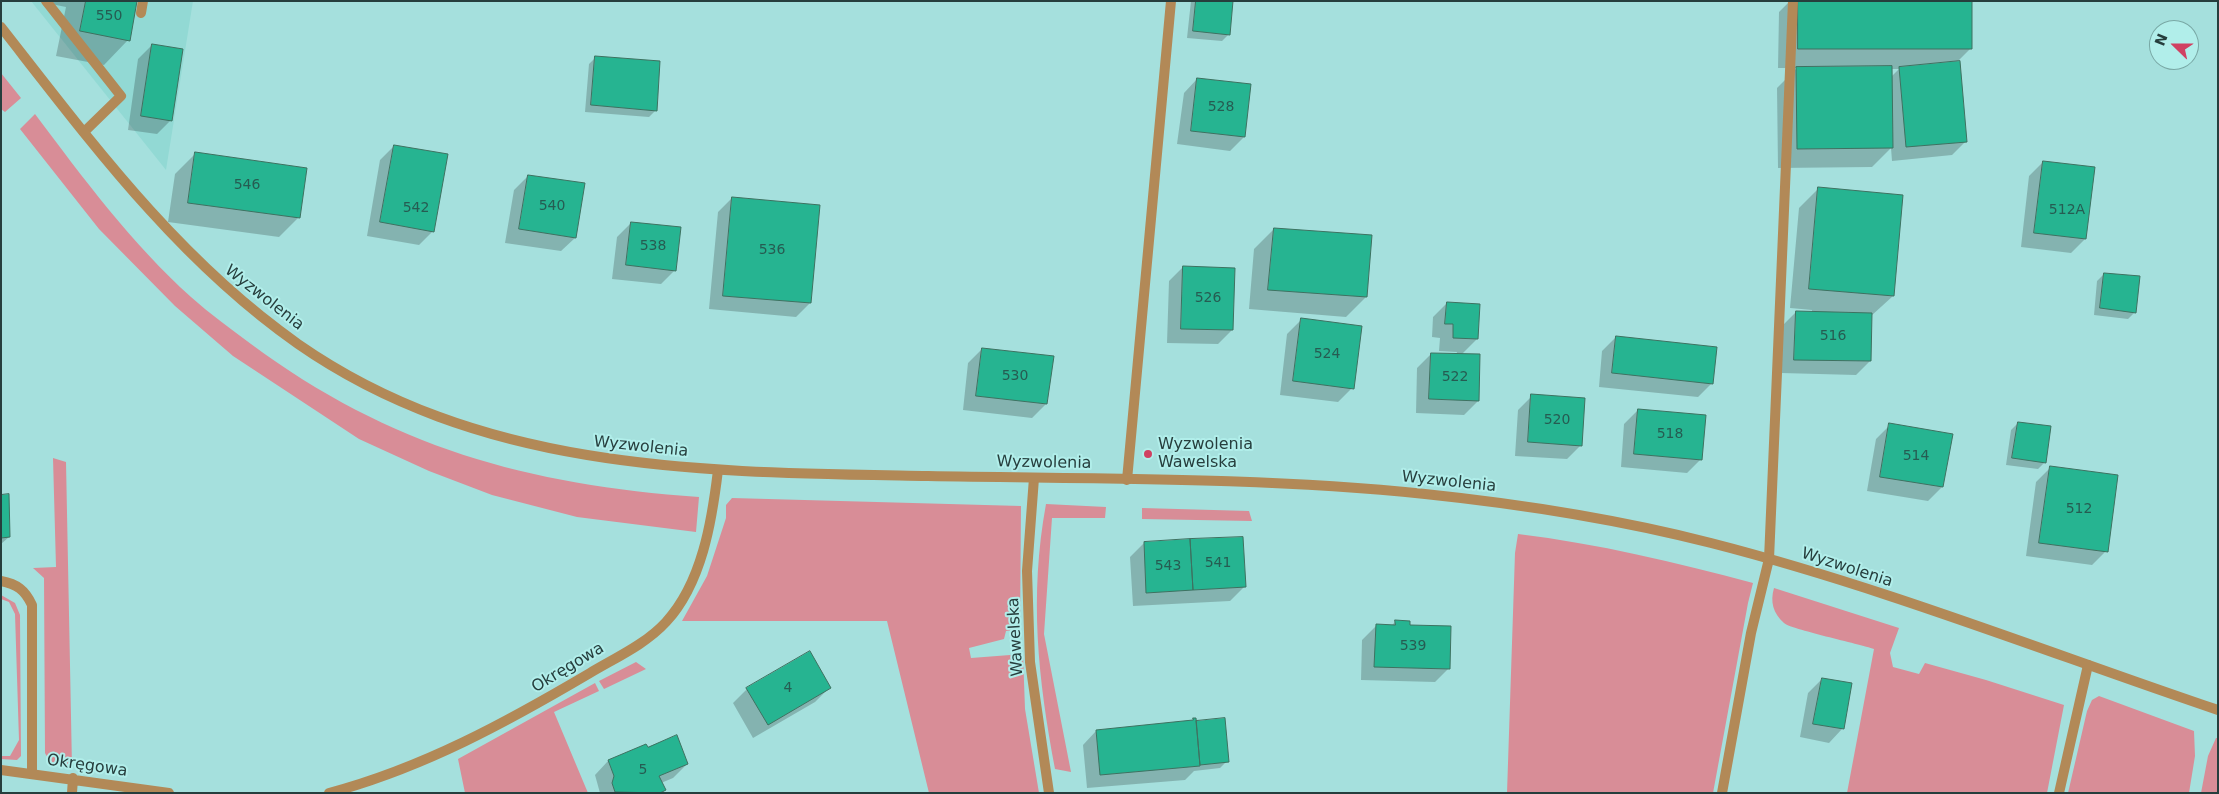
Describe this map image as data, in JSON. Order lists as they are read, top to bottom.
{
  "streets": {
    "street": ["Wyzwolenia", "Wawelska", "Okręgowa"]
  },
  "crossings": [
    ["Wyzwolenia", "Wawelska"],
    ["Wyzwolenia", "Okręgowa"]
  ],
  "places": ["Wyzwolenia Wawelska"],
  "house_numbers": [
    "550",
    "528",
    "546",
    "540",
    "542",
    "512A",
    "538",
    "536",
    "526",
    "516",
    "524",
    "530",
    "522",
    "520",
    "518",
    "514",
    "512",
    "541",
    "543",
    "539",
    "4",
    "5"
  ],
  "north": "left"
}
